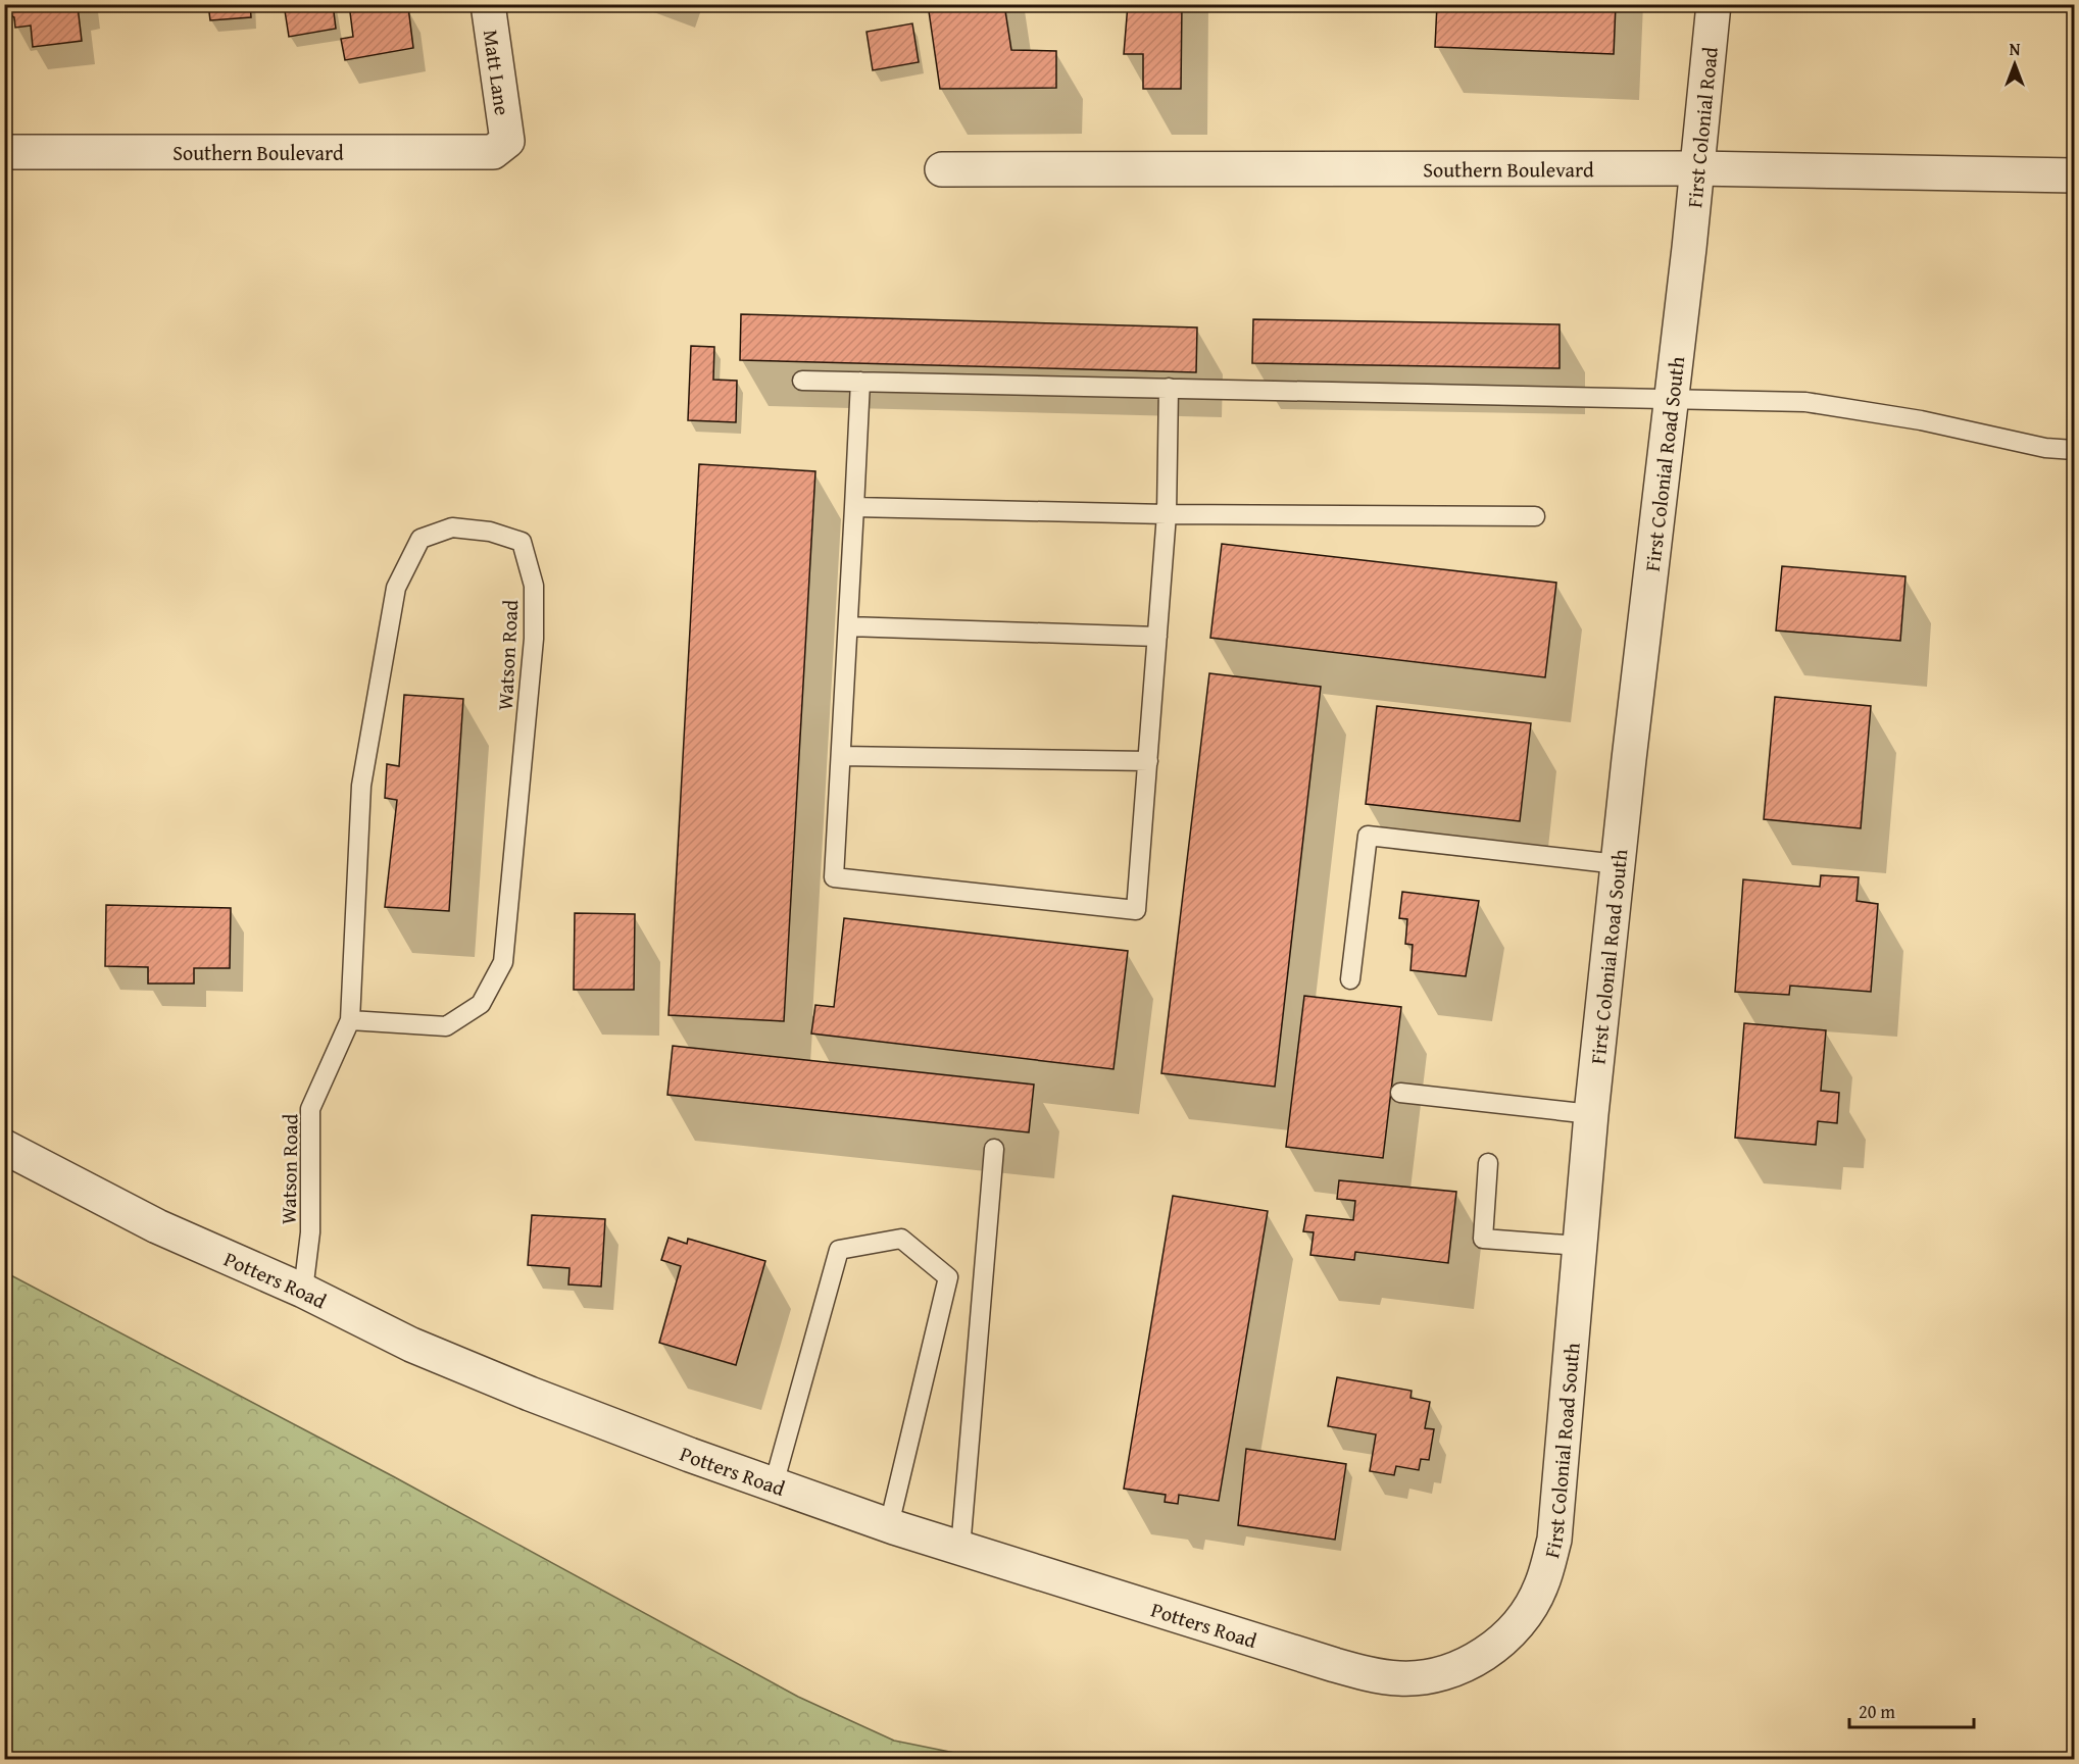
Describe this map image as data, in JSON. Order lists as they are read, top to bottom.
{
  "streets": {
    "street": [
      "Matt Lane",
      "First Colonial Road",
      "Southern Boulevard",
      "First Colonial Road South",
      "Potters Road"
    ],
    "lane": ["Watson Road"]
  },
  "crossings": [
    ["Matt Lane", "Southern Boulevard"],
    ["First Colonial Road", "Southern Boulevard"],
    ["First Colonial Road", "First Colonial Road South"],
    ["First Colonial Road South", "Potters Road"],
    ["Watson Road", "Potters Road"]
  ],
  "scale_bar": "20 m",
  "north": "top"
}
